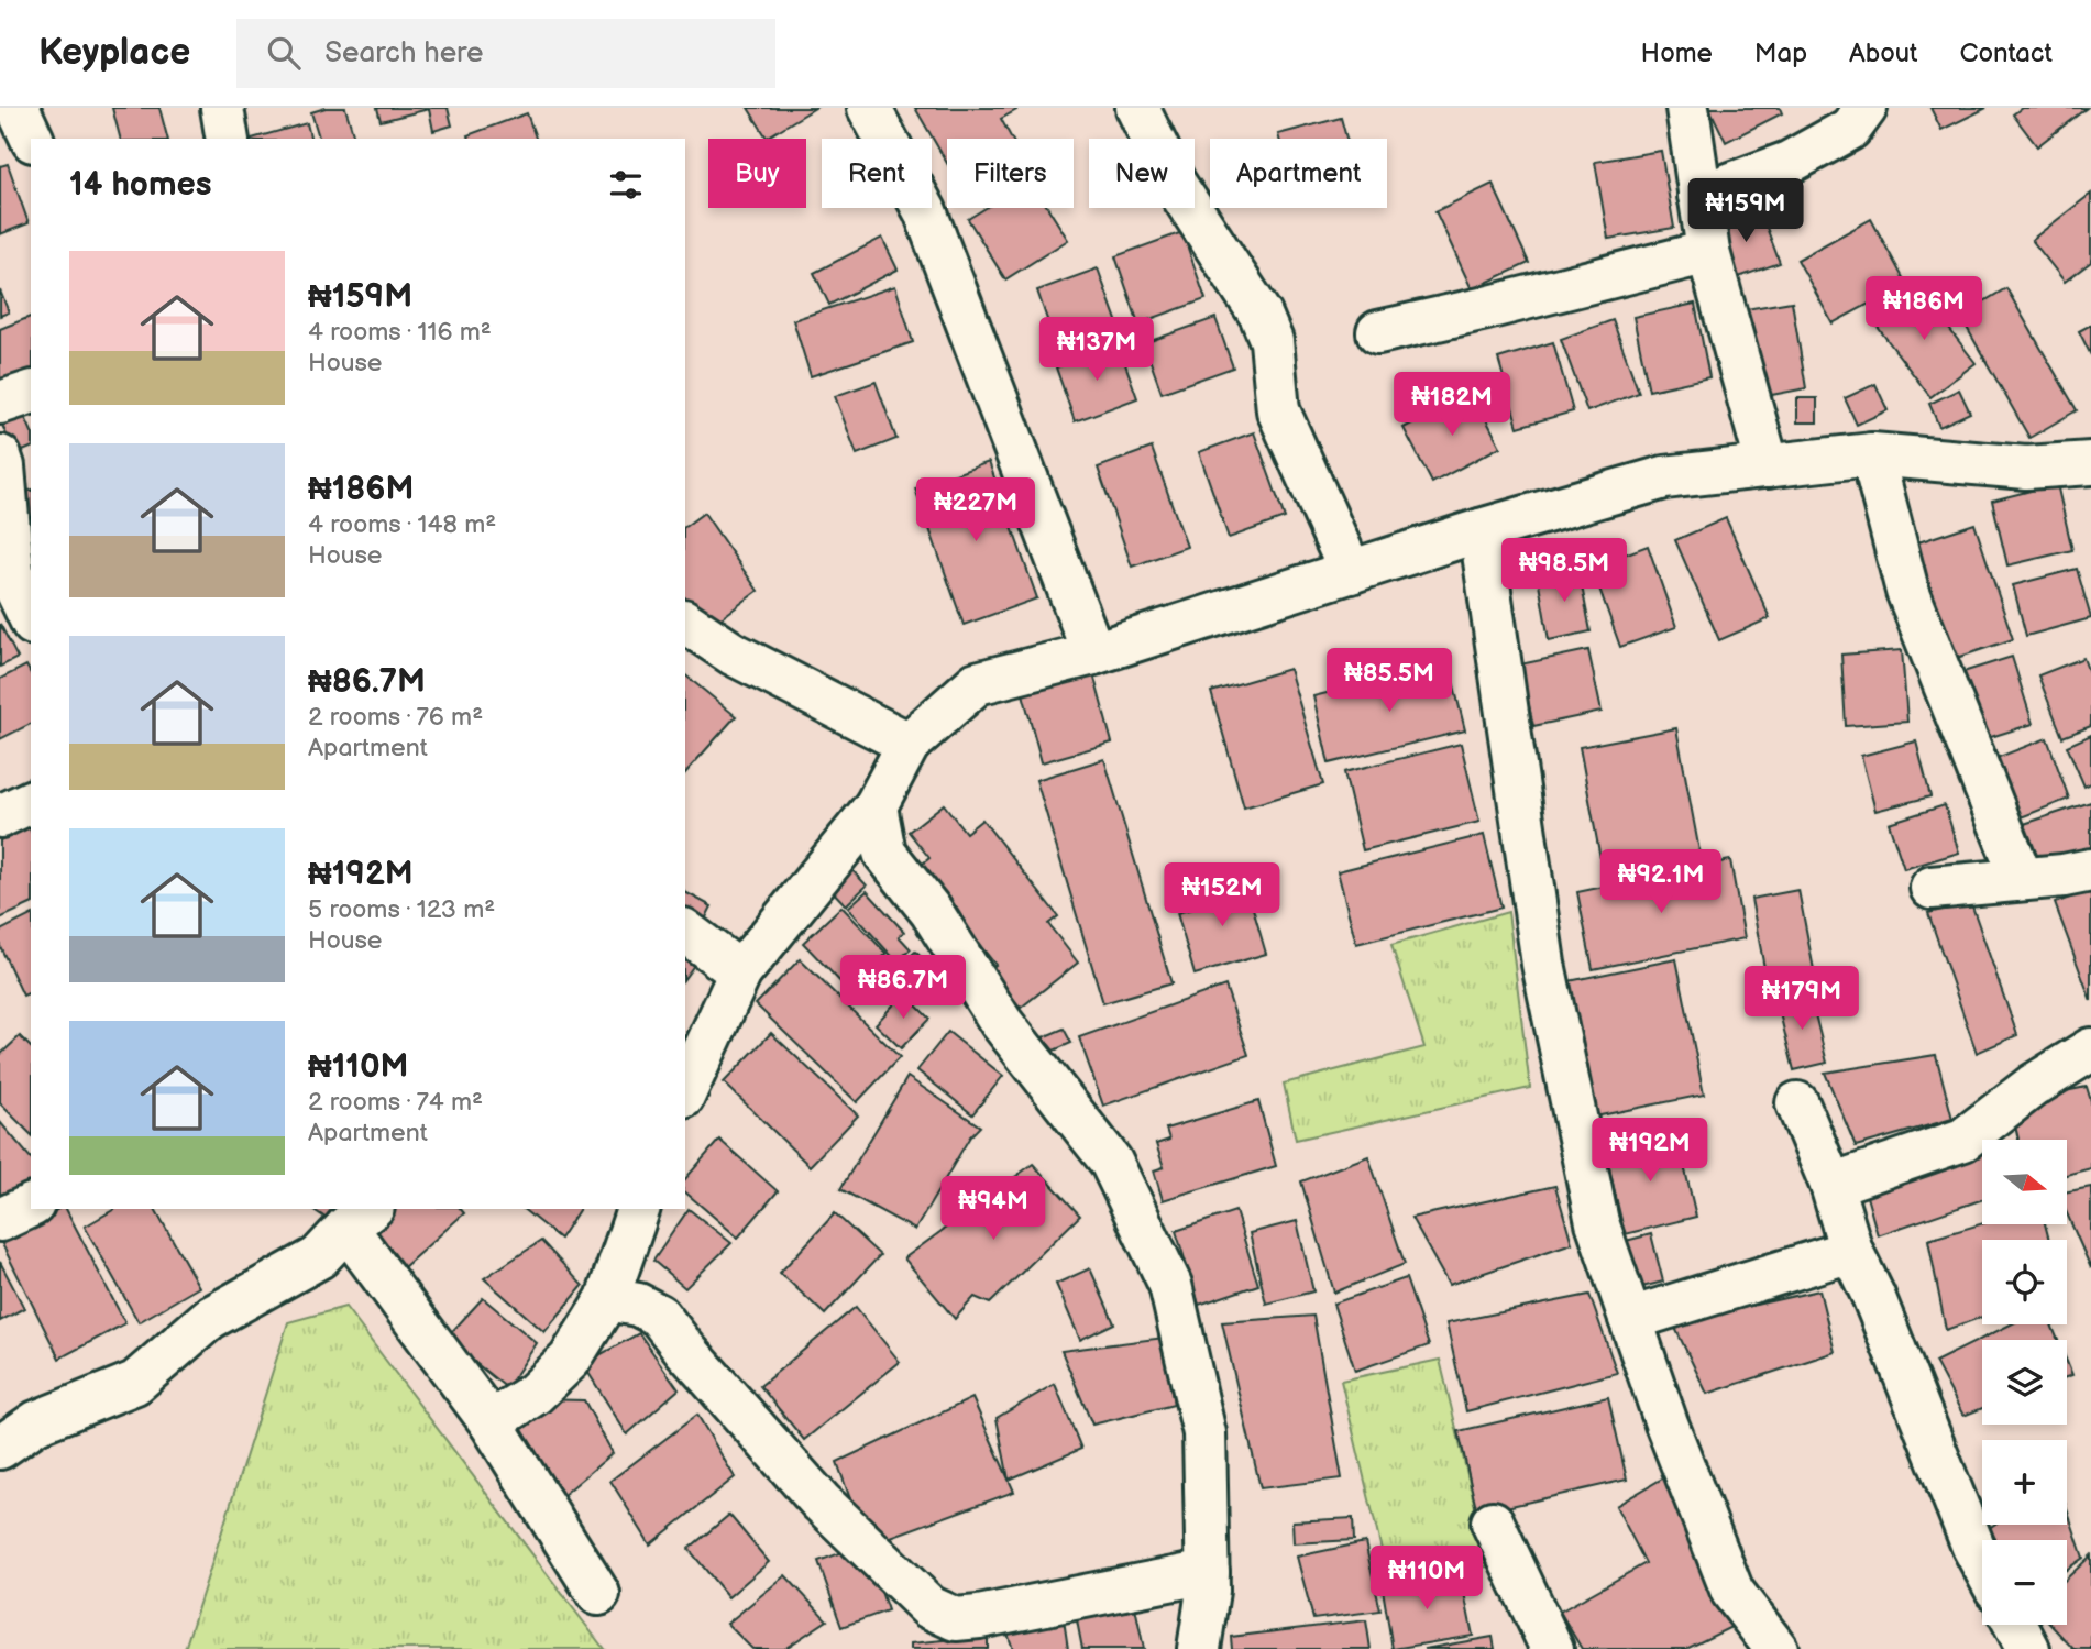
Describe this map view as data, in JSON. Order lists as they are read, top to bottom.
{
  "north": "right",
  "page": {
    "header": "Keyplace",
    "search": "Search here",
    "nav": [
      "Home",
      "Map",
      "About",
      "Contact"
    ],
    "chip": [
      "Buy",
      "Rent",
      "Filters",
      "New",
      "Apartment"
    ],
    "heading": "14 homes",
    "price": [
      "₦159M",
      "₦186M",
      "₦137M",
      "₦182M",
      "₦227M",
      "₦98.5M",
      "₦85.5M",
      "₦92.1M",
      "₦152M",
      "₦86.7M",
      "₦179M",
      "₦192M",
      "₦94M",
      "₦110M"
    ],
    "list": [
      {
        "name": "₦159M",
        "note": "4 rooms · 116 m² · House"
      },
      {
        "name": "₦186M",
        "note": "4 rooms · 148 m² · House"
      },
      {
        "name": "₦86.7M",
        "note": "2 rooms · 76 m² · Apartment"
      },
      {
        "name": "₦192M",
        "note": "5 rooms · 123 m² · House"
      },
      {
        "name": "₦110M",
        "note": "2 rooms · 74 m² · Apartment"
      }
    ],
    "map_buttons": ["+", "−"]
  }
}
